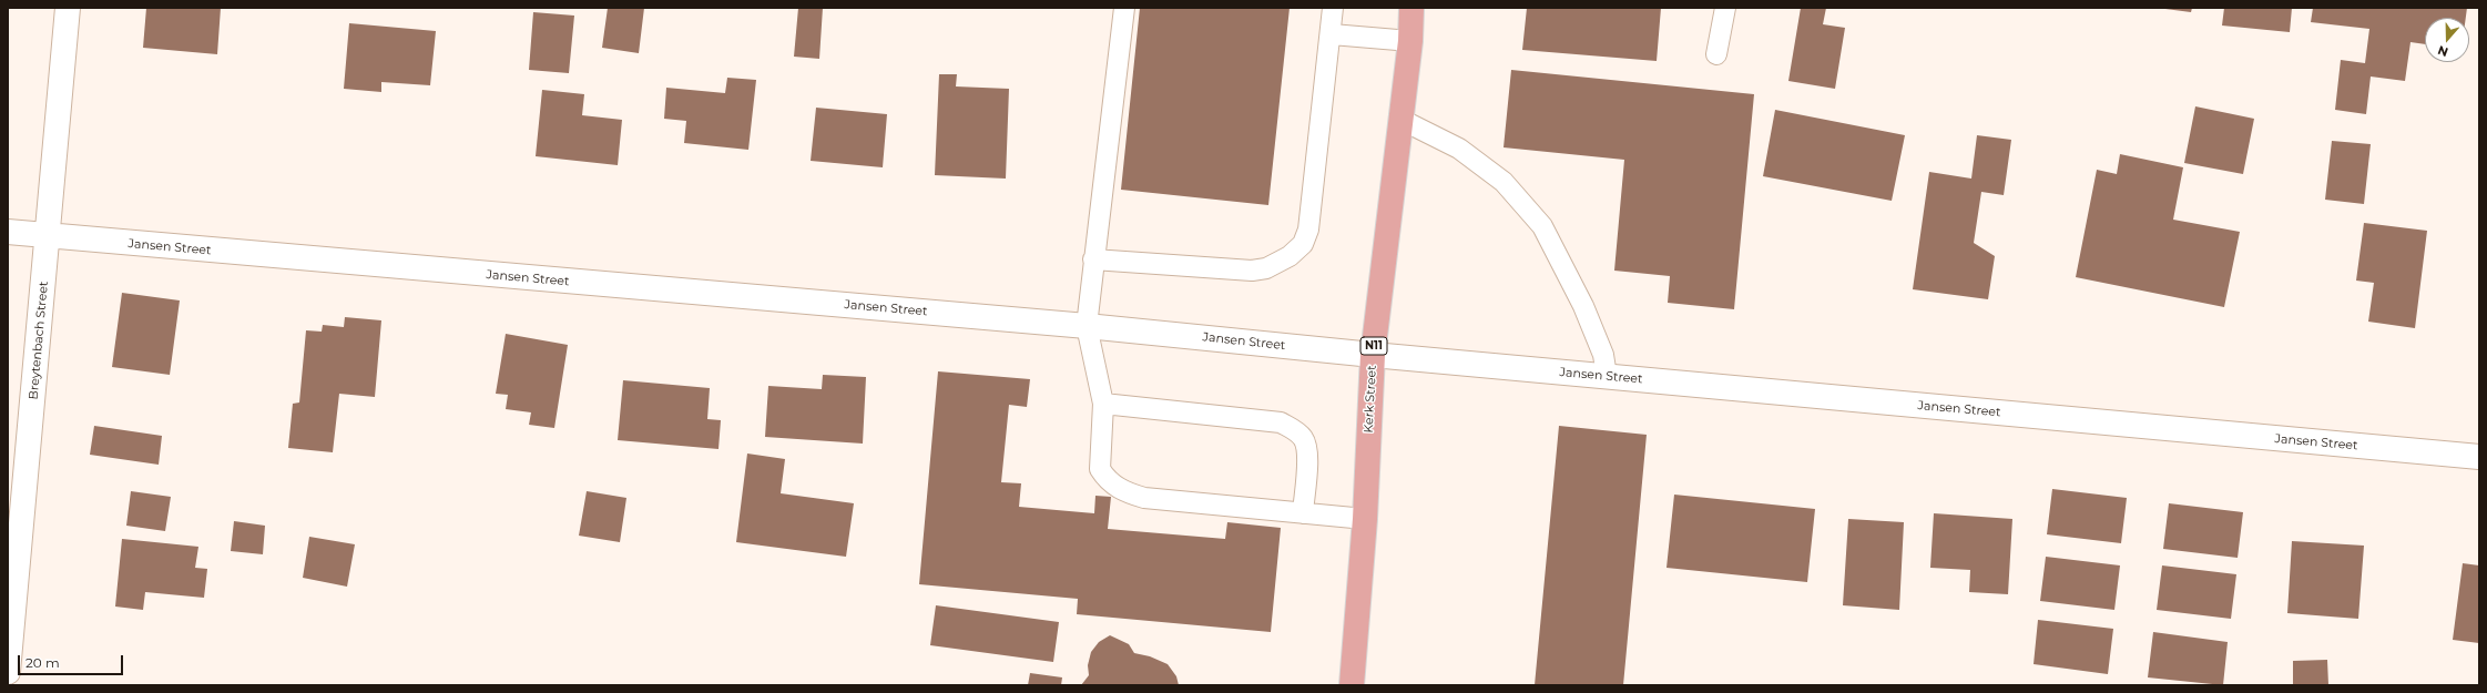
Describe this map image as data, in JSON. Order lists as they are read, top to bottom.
{
  "streets": {
    "highway": ["N11", "Kerk Street"],
    "street": ["Jansen Street", "Breytenbach Street"]
  },
  "crossings": [
    ["Jansen Street", "Breytenbach Street"],
    ["Jansen Street", "Kerk Street"]
  ],
  "scale_bar": "20 m",
  "north": "bottom"
}
